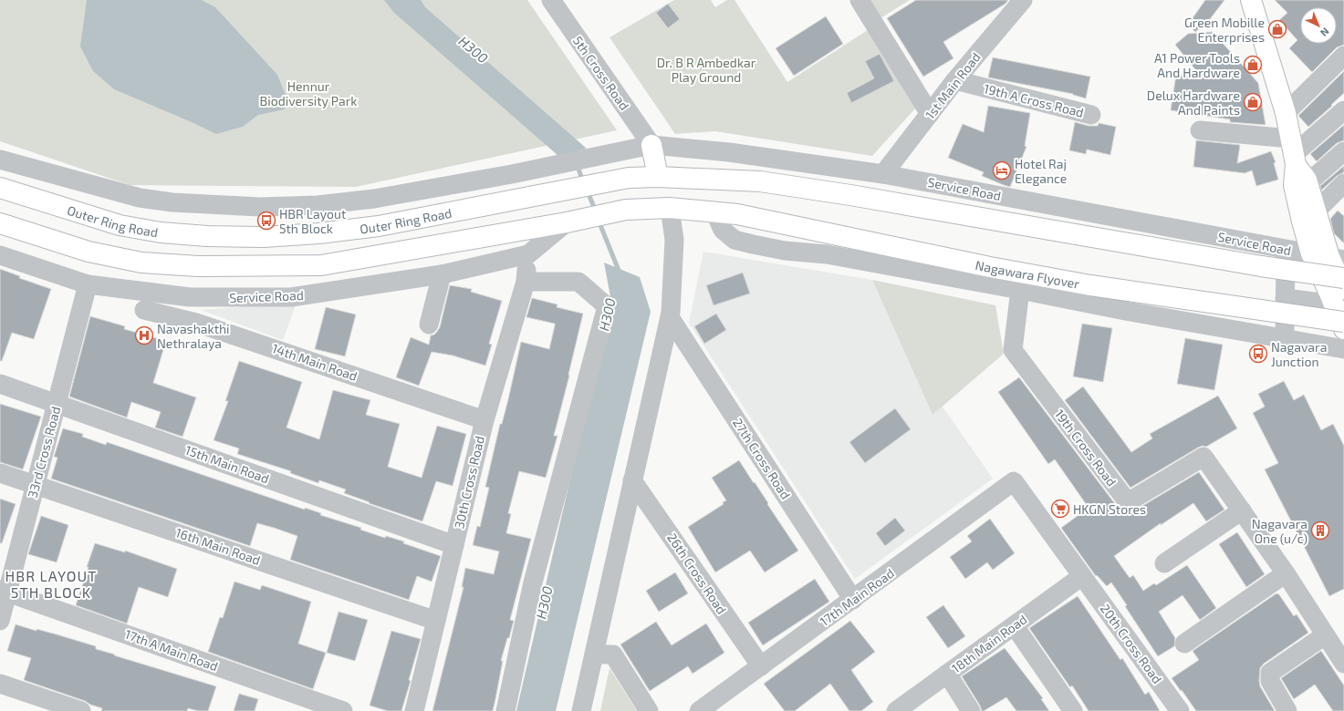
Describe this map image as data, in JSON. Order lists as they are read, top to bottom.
{
  "streets": {
    "main road": ["Outer Ring Road", "Nagawara Flyover"],
    "street": [
      "5th Cross Road",
      "1st Main Road",
      "19th A Cross Road",
      "Service Road",
      "14th Main Road",
      "19th Cross Road",
      "33rd Cross Road",
      "27th Cross Road",
      "15th Main Road",
      "30th Cross Road",
      "16th Main Road",
      "26th Cross Road",
      "17th Main Road",
      "18th Main Road",
      "20th Cross Road",
      "17th A Main Road"
    ]
  },
  "crossings": [
    ["5th Cross Road", "Service Road"],
    ["1st Main Road", "19th A Cross Road"],
    ["1st Main Road", "Service Road"],
    ["Service Road", "33rd Cross Road"],
    ["Service Road", "30th Cross Road"],
    ["14th Main Road", "30th Cross Road"],
    ["33rd Cross Road", "15th Main Road"],
    ["33rd Cross Road", "16th Main Road"],
    ["33rd Cross Road", "17th A Main Road"],
    ["27th Cross Road", "17th Main Road"],
    ["15th Main Road", "30th Cross Road"],
    ["30th Cross Road", "16th Main Road"],
    ["26th Cross Road", "17th Main Road"],
    ["17th Main Road", "20th Cross Road"],
    ["18th Main Road", "20th Cross Road"]
  ],
  "districts": ["HBR LAYOUT 5TH BLOCK"],
  "water": ["H300"],
  "parks": ["Dr. B R Ambedkar Play Ground", "Hennur Biodiversity Park"],
  "places": {
    "shop": ["Green Mobille Enterprises", "A1 Power Tools And Hardware", "Delux Hardware And Paints"],
    "hotel": ["Hotel Raj Elegance"],
    "bus stop": ["HBR Layout 5th Block", "Nagavara Junction"],
    "hospital": ["Navashakthi Nethralaya"],
    "supermarket": ["HKGN Stores"],
    "building": ["Nagavara One (u/c)"]
  },
  "north": "bottom right"
}
